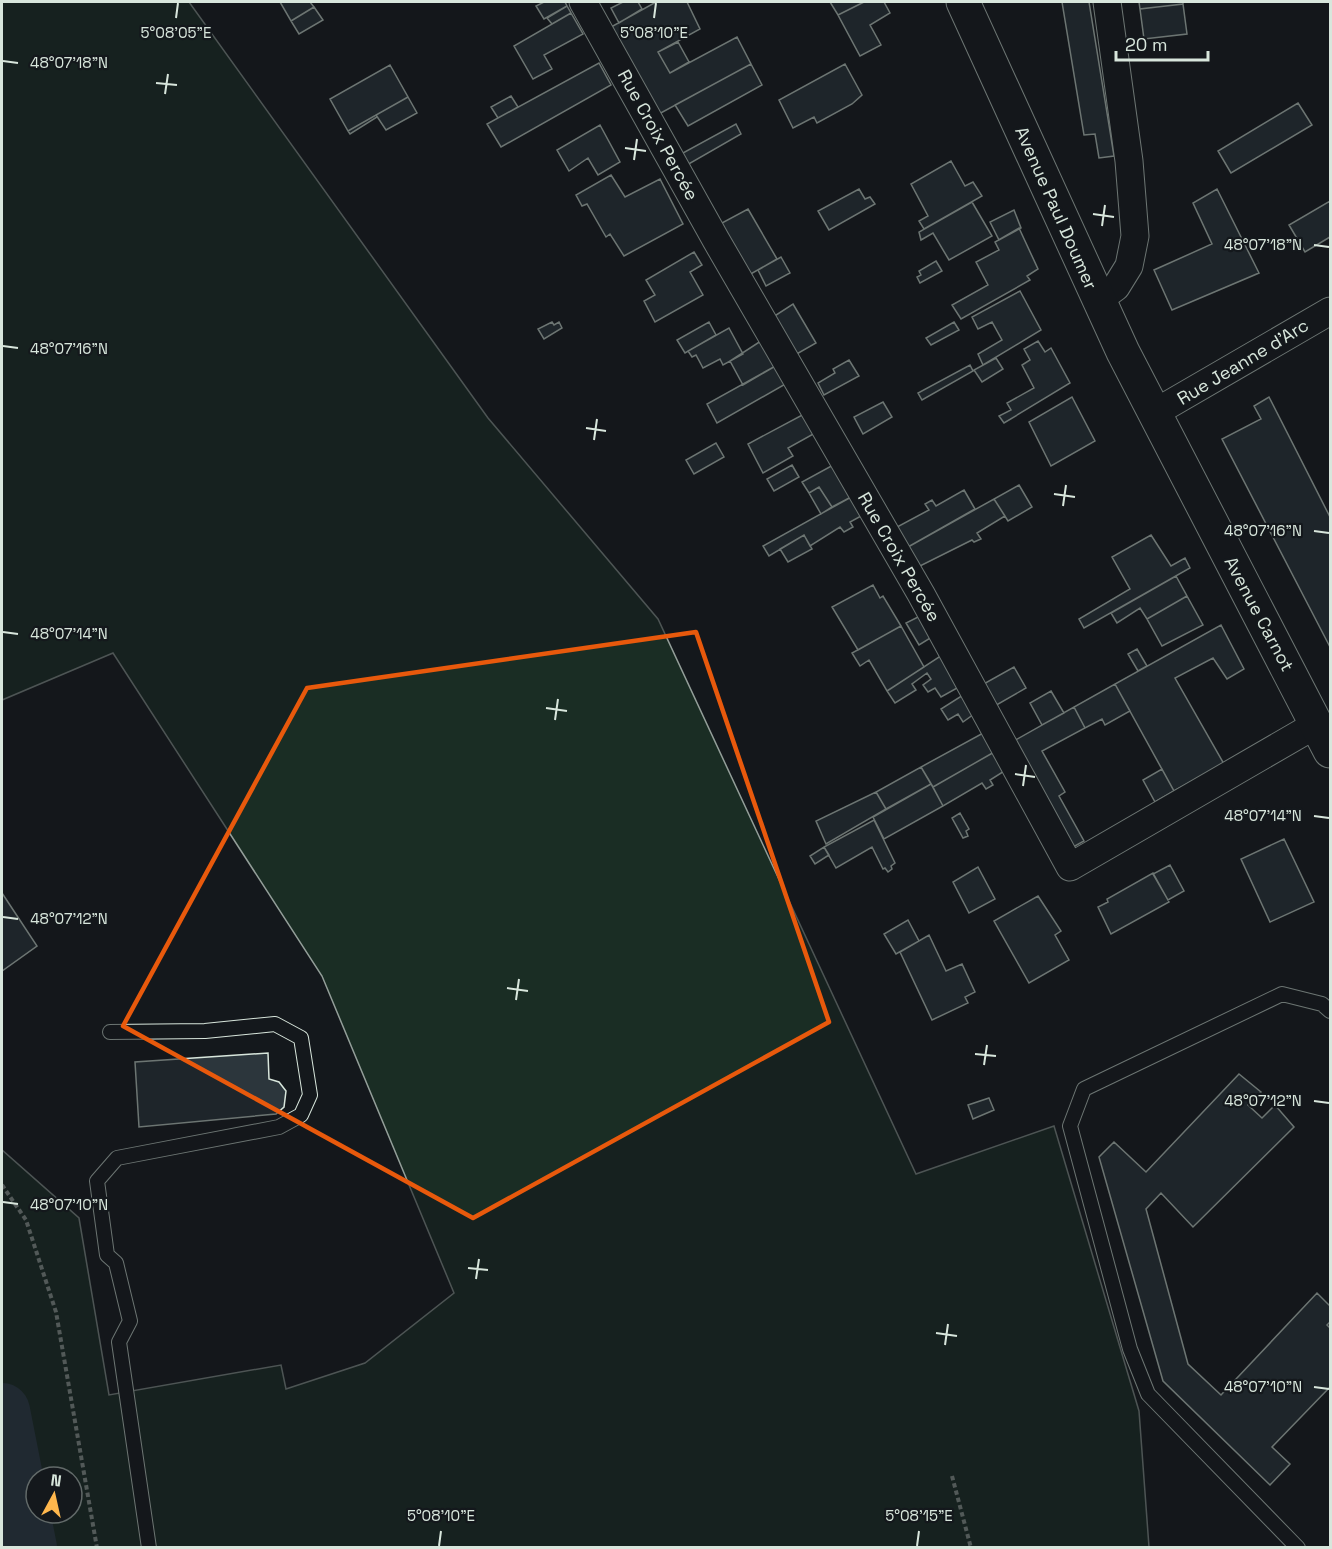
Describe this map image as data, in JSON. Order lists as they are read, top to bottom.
{
  "streets": {
    "main road": ["Avenue Paul Doumer", "Avenue Carnot"],
    "street": ["Rue Croix Percée", "Rue Jeanne d'Arc"]
  },
  "crossings": [
    ["Rue Croix Percée", "Avenue Carnot"],
    ["Avenue Paul Doumer", "Rue Jeanne d'Arc"],
    ["Avenue Paul Doumer", "Avenue Carnot"],
    ["Rue Jeanne d'Arc", "Avenue Carnot"]
  ],
  "scale_bar": "20 m",
  "north": "top",
  "coordinates": [
    "5°08'05\"E",
    "5°08'10\"E",
    "48°07'18\"N",
    "48°07'16\"N",
    "48°07'14\"N",
    "48°07'12\"N",
    "48°07'10\"N",
    "5°08'15\"E"
  ]
}
